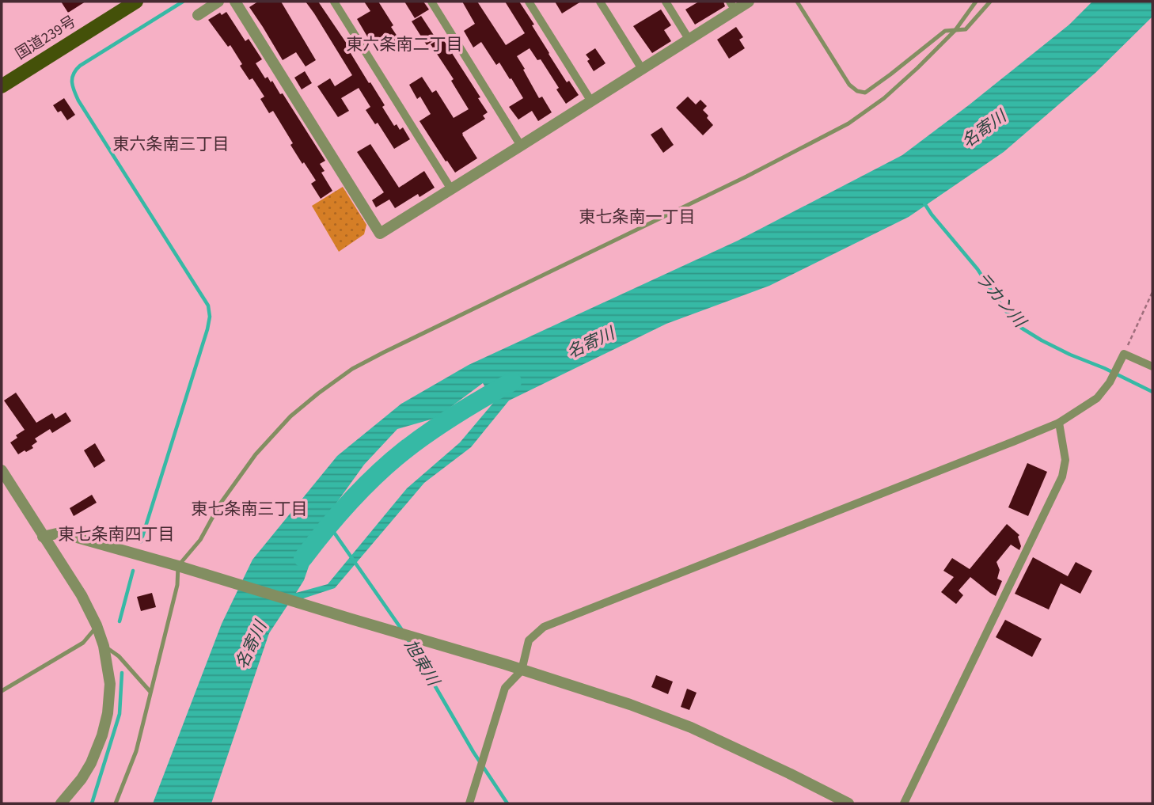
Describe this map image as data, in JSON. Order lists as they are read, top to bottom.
{
  "streets": {
    "highway": ["国道239号"]
  },
  "districts": [
    "東六条南二丁目",
    "東六条南三丁目",
    "東七条南一丁目",
    "東七条南三丁目",
    "東七条南四丁目"
  ],
  "water": ["名寄川", "ラカン川", "旭東川"]
}
